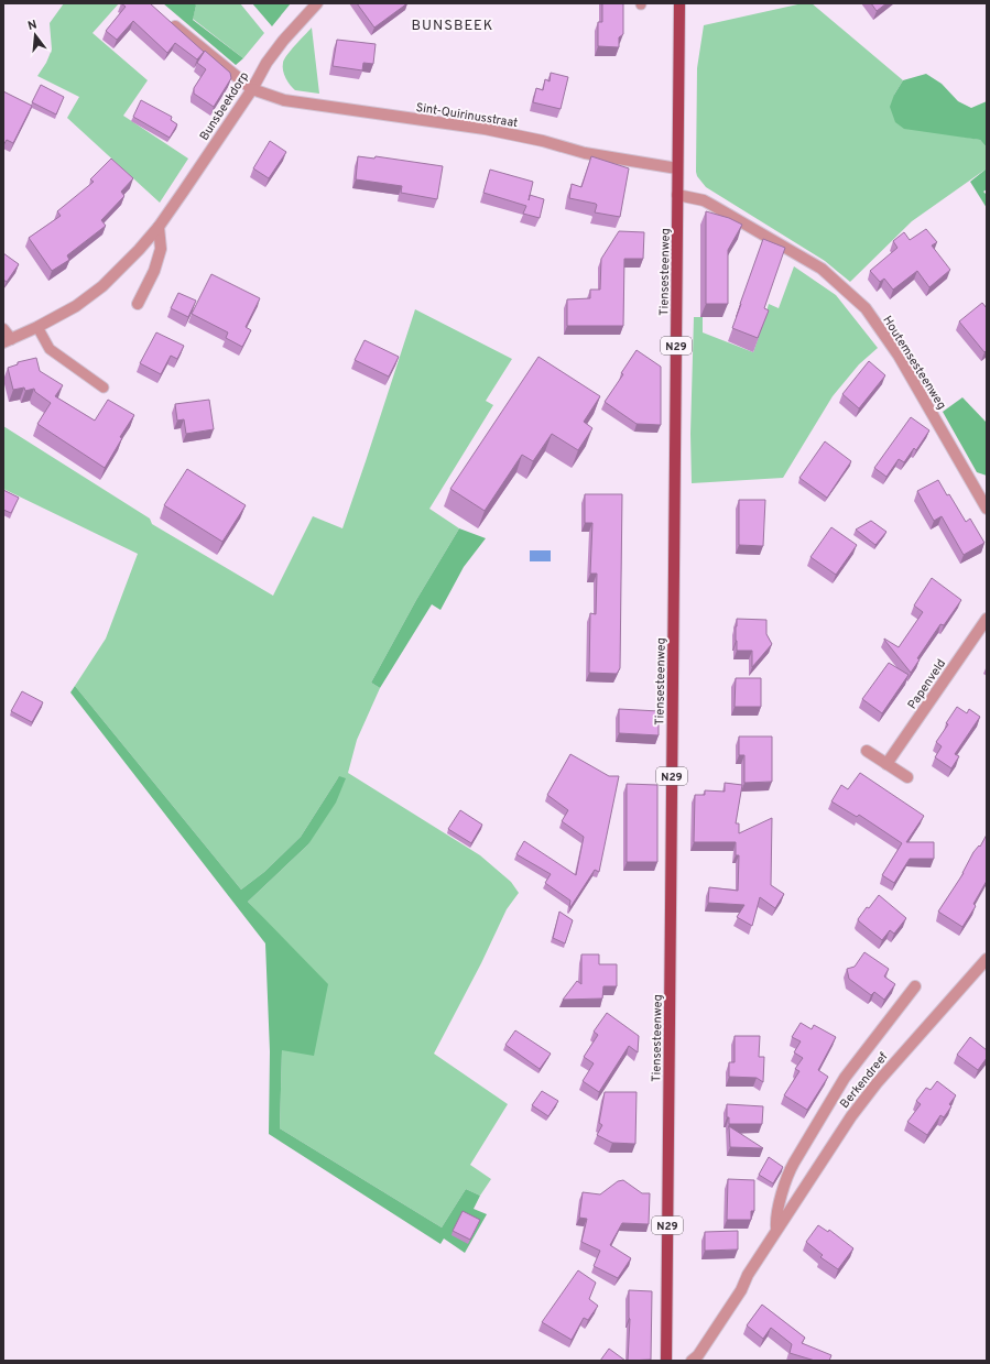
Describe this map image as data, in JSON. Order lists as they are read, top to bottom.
{
  "streets": {
    "main road": ["Tiensesteenweg", "N29"],
    "street": [
      "Bunsbeekdorp",
      "Sint-Quirinusstraat",
      "Houtemsesteenweg",
      "Papenveld",
      "Berkendreef"
    ]
  },
  "crossings": [
    ["Bunsbeekdorp", "Sint-Quirinusstraat"],
    ["Sint-Quirinusstraat", "Tiensesteenweg"],
    ["Tiensesteenweg", "Houtemsesteenweg"]
  ],
  "districts": ["BUNSBEEK"],
  "north": "top"
}
